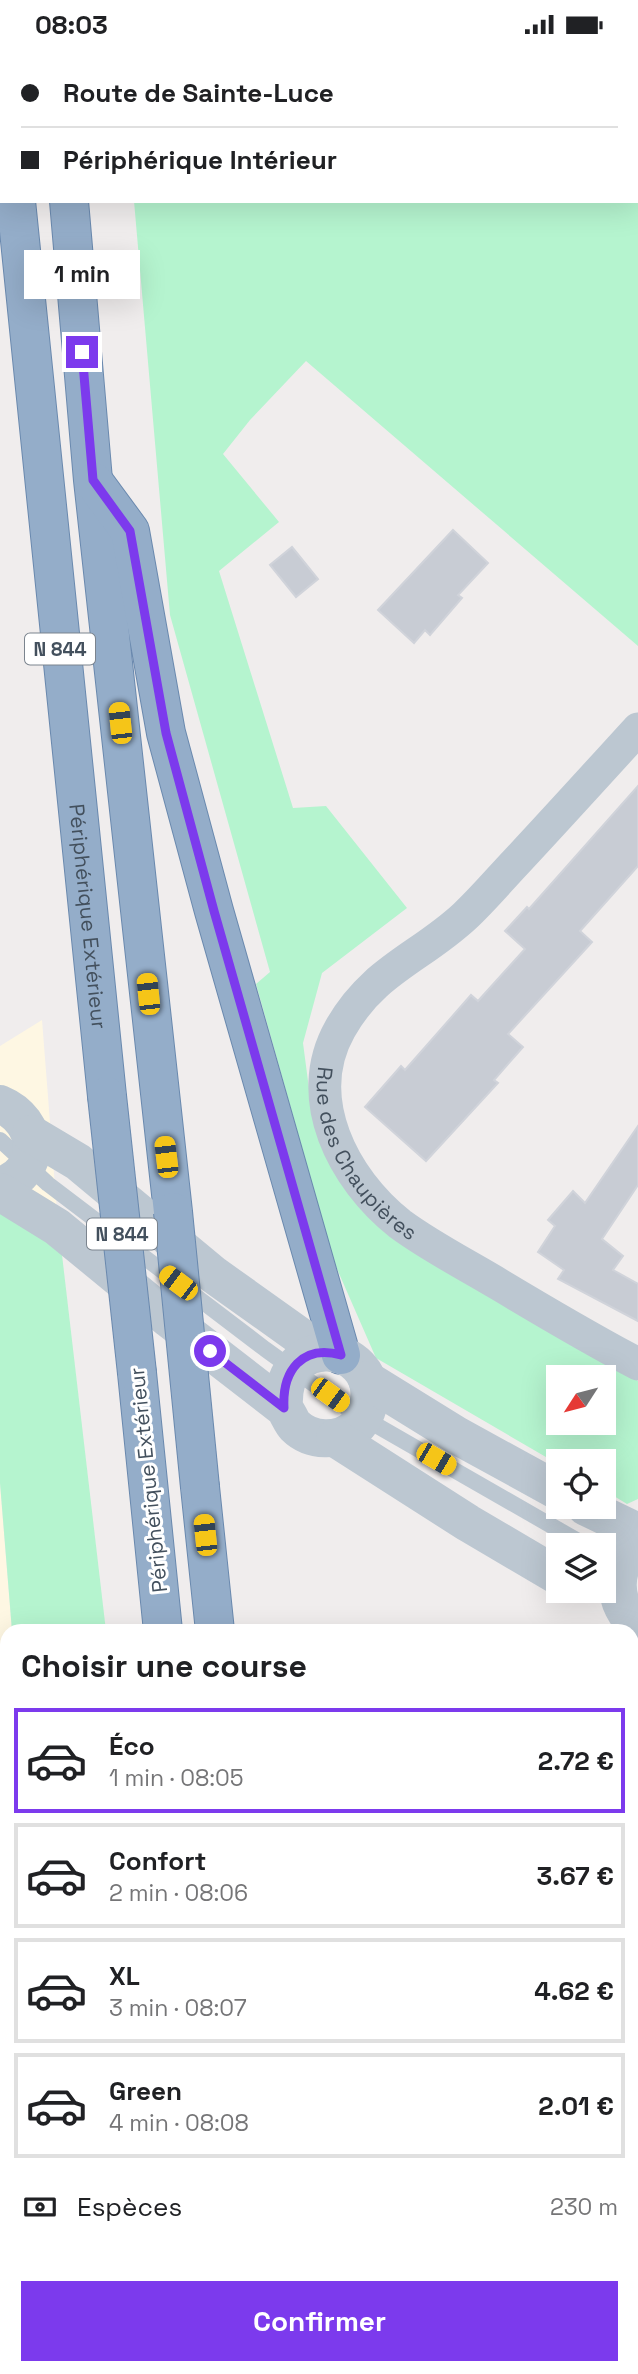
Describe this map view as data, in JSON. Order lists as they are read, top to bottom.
{
  "streets": {
    "highway": ["N 844", "Périphérique Extérieur"],
    "street": ["Rue des Chaupières"]
  },
  "north": "bottom left",
  "page": {
    "status": "08:03",
    "banner": ["Route de Sainte-Luce", "Périphérique Intérieur"],
    "bubble": "1 min",
    "heading": "Choisir une course",
    "list": [
      {
        "name": "Éco",
        "note": "1 min · 08:05",
        "value": "2.72 €"
      },
      {
        "name": "Confort",
        "note": "2 min · 08:06",
        "value": "3.67 €"
      },
      {
        "name": "XL",
        "note": "3 min · 08:07",
        "value": "4.62 €"
      },
      {
        "name": "Green",
        "note": "4 min · 08:08",
        "value": "2.01 €"
      }
    ],
    "pay": ["Espèces", "230 m"],
    "buttons": "Confirmer"
  }
}
